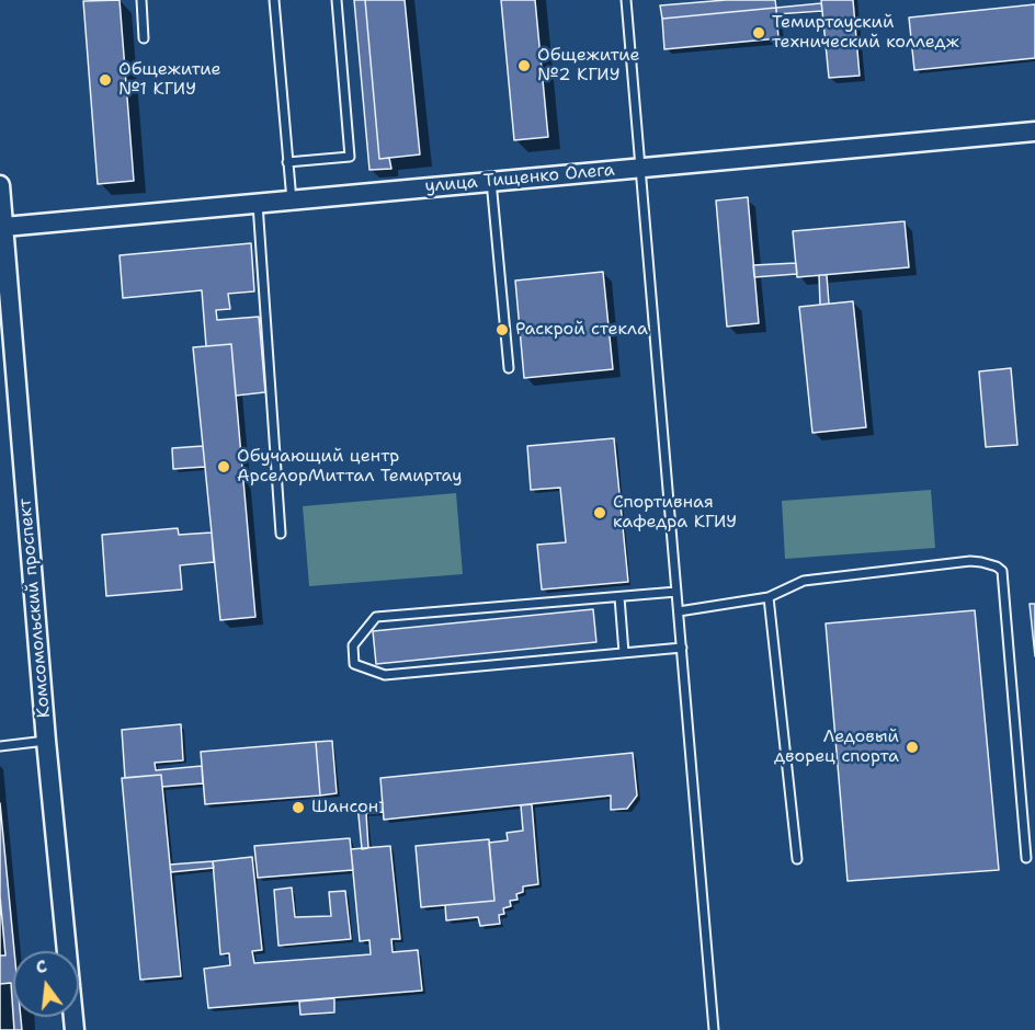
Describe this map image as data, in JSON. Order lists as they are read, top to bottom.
{
  "streets": {
    "street": ["улица Тищенко Олега", "Комсомольский проспект"]
  },
  "crossings": [
    ["улица Тищенко Олега", "Комсомольский проспект"]
  ],
  "places": [
    "Темиртауский технический колледж",
    "Общежитие №2 КГИУ",
    "Общежитие №1 КГИУ",
    "Раскрой стекла",
    "Обучающий центр АрселорМиттал Темиртау",
    "Спортивная кафедра КГИУ",
    "Ледовый дворец спорта",
    "Шансон"
  ],
  "north": "top"
}
